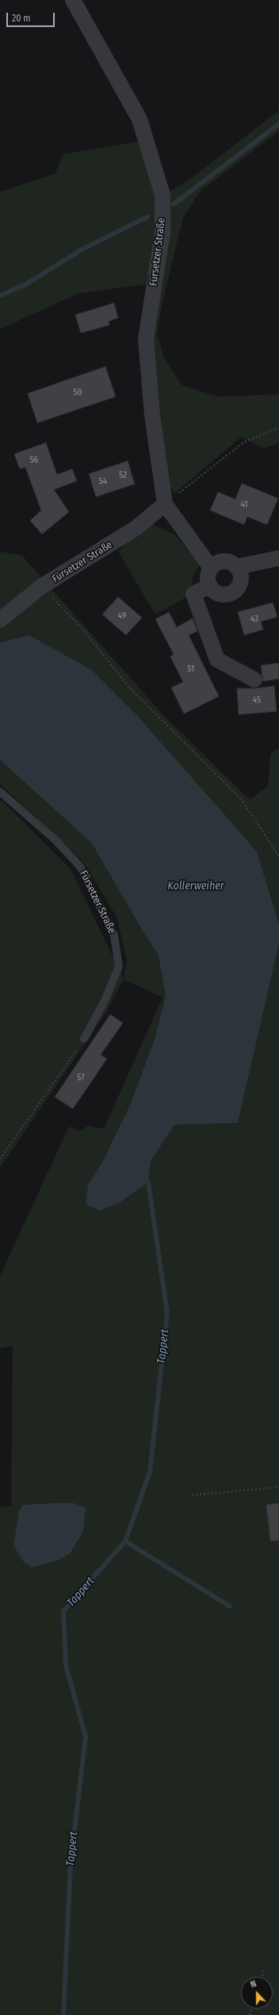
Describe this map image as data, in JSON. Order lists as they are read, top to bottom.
{
  "streets": {
    "street": ["Fürsetzer Straße"]
  },
  "water": ["Kollerweiher", "Tappert"],
  "house_numbers": [
    "50",
    "56",
    "52",
    "54",
    "41",
    "49",
    "43",
    "51",
    "45",
    "57"
  ],
  "scale_bar": "20 m",
  "north": "top"
}
